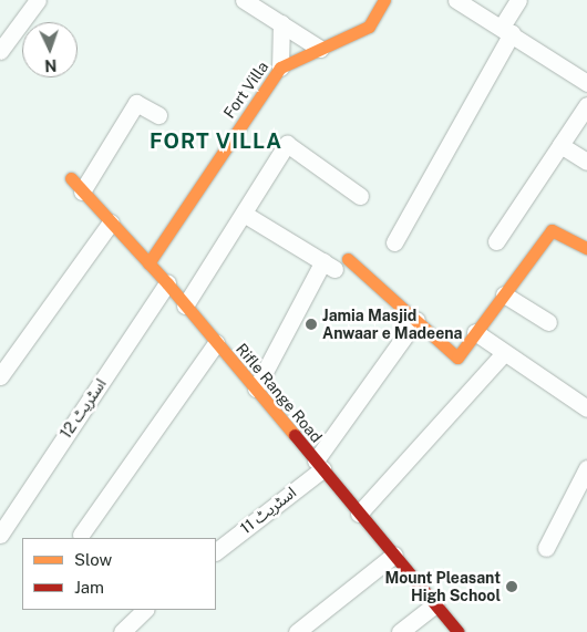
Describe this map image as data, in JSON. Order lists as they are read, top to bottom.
{
  "streets": {
    "street": [
      "Fort Villa",
      "Rifle Range Road",
      "اسٹریٹ 12",
      "اسٹریٹ 11"
    ]
  },
  "crossings": [
    ["Fort Villa", "Rifle Range Road"],
    ["Rifle Range Road", "اسٹریٹ 12"],
    ["Rifle Range Road", "اسٹریٹ 11"]
  ],
  "districts": ["FORT VILLA"],
  "places": ["Jamia Masjid Anwaar e Madeena", "Mount Pleasant High School"],
  "legend": ["Slow", "Jam"],
  "north": "bottom"
}
